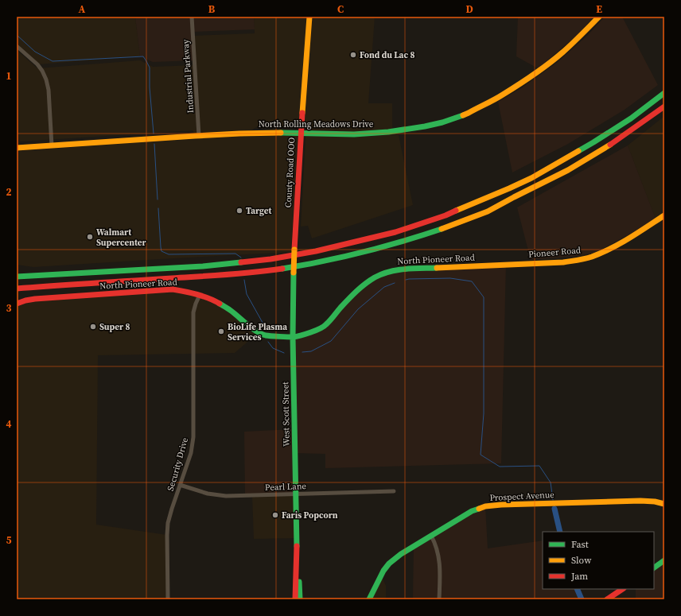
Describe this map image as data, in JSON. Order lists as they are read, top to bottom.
{
  "streets": {
    "main road": [
      "North Rolling Meadows Drive",
      "County Road OOO",
      "Pioneer Road",
      "North Pioneer Road",
      "West Scott Street",
      "Prospect Avenue"
    ],
    "street": ["Industrial Parkway", "Security Drive", "Pearl Lane"]
  },
  "crossings": [
    ["Industrial Parkway", "North Rolling Meadows Drive"],
    ["North Rolling Meadows Drive", "County Road OOO"],
    ["County Road OOO", "West Scott Street"],
    ["Pioneer Road", "North Pioneer Road"],
    ["North Pioneer Road", "West Scott Street"],
    ["North Pioneer Road", "Security Drive"],
    ["West Scott Street", "Pearl Lane"],
    ["Security Drive", "Pearl Lane"]
  ],
  "places": [
    "Fond du Lac 8",
    "Target",
    "Walmart Supercenter",
    "Super 8",
    "BioLife Plasma Services",
    "Faris Popcorn"
  ],
  "legend": ["Fast", "Slow", "Jam"],
  "grid": {
    "columns": [
      "A",
      "B",
      "C",
      "D",
      "E"
    ],
    "rows": [
      "1",
      "2",
      "3",
      "4",
      "5"
    ]
  }
}
